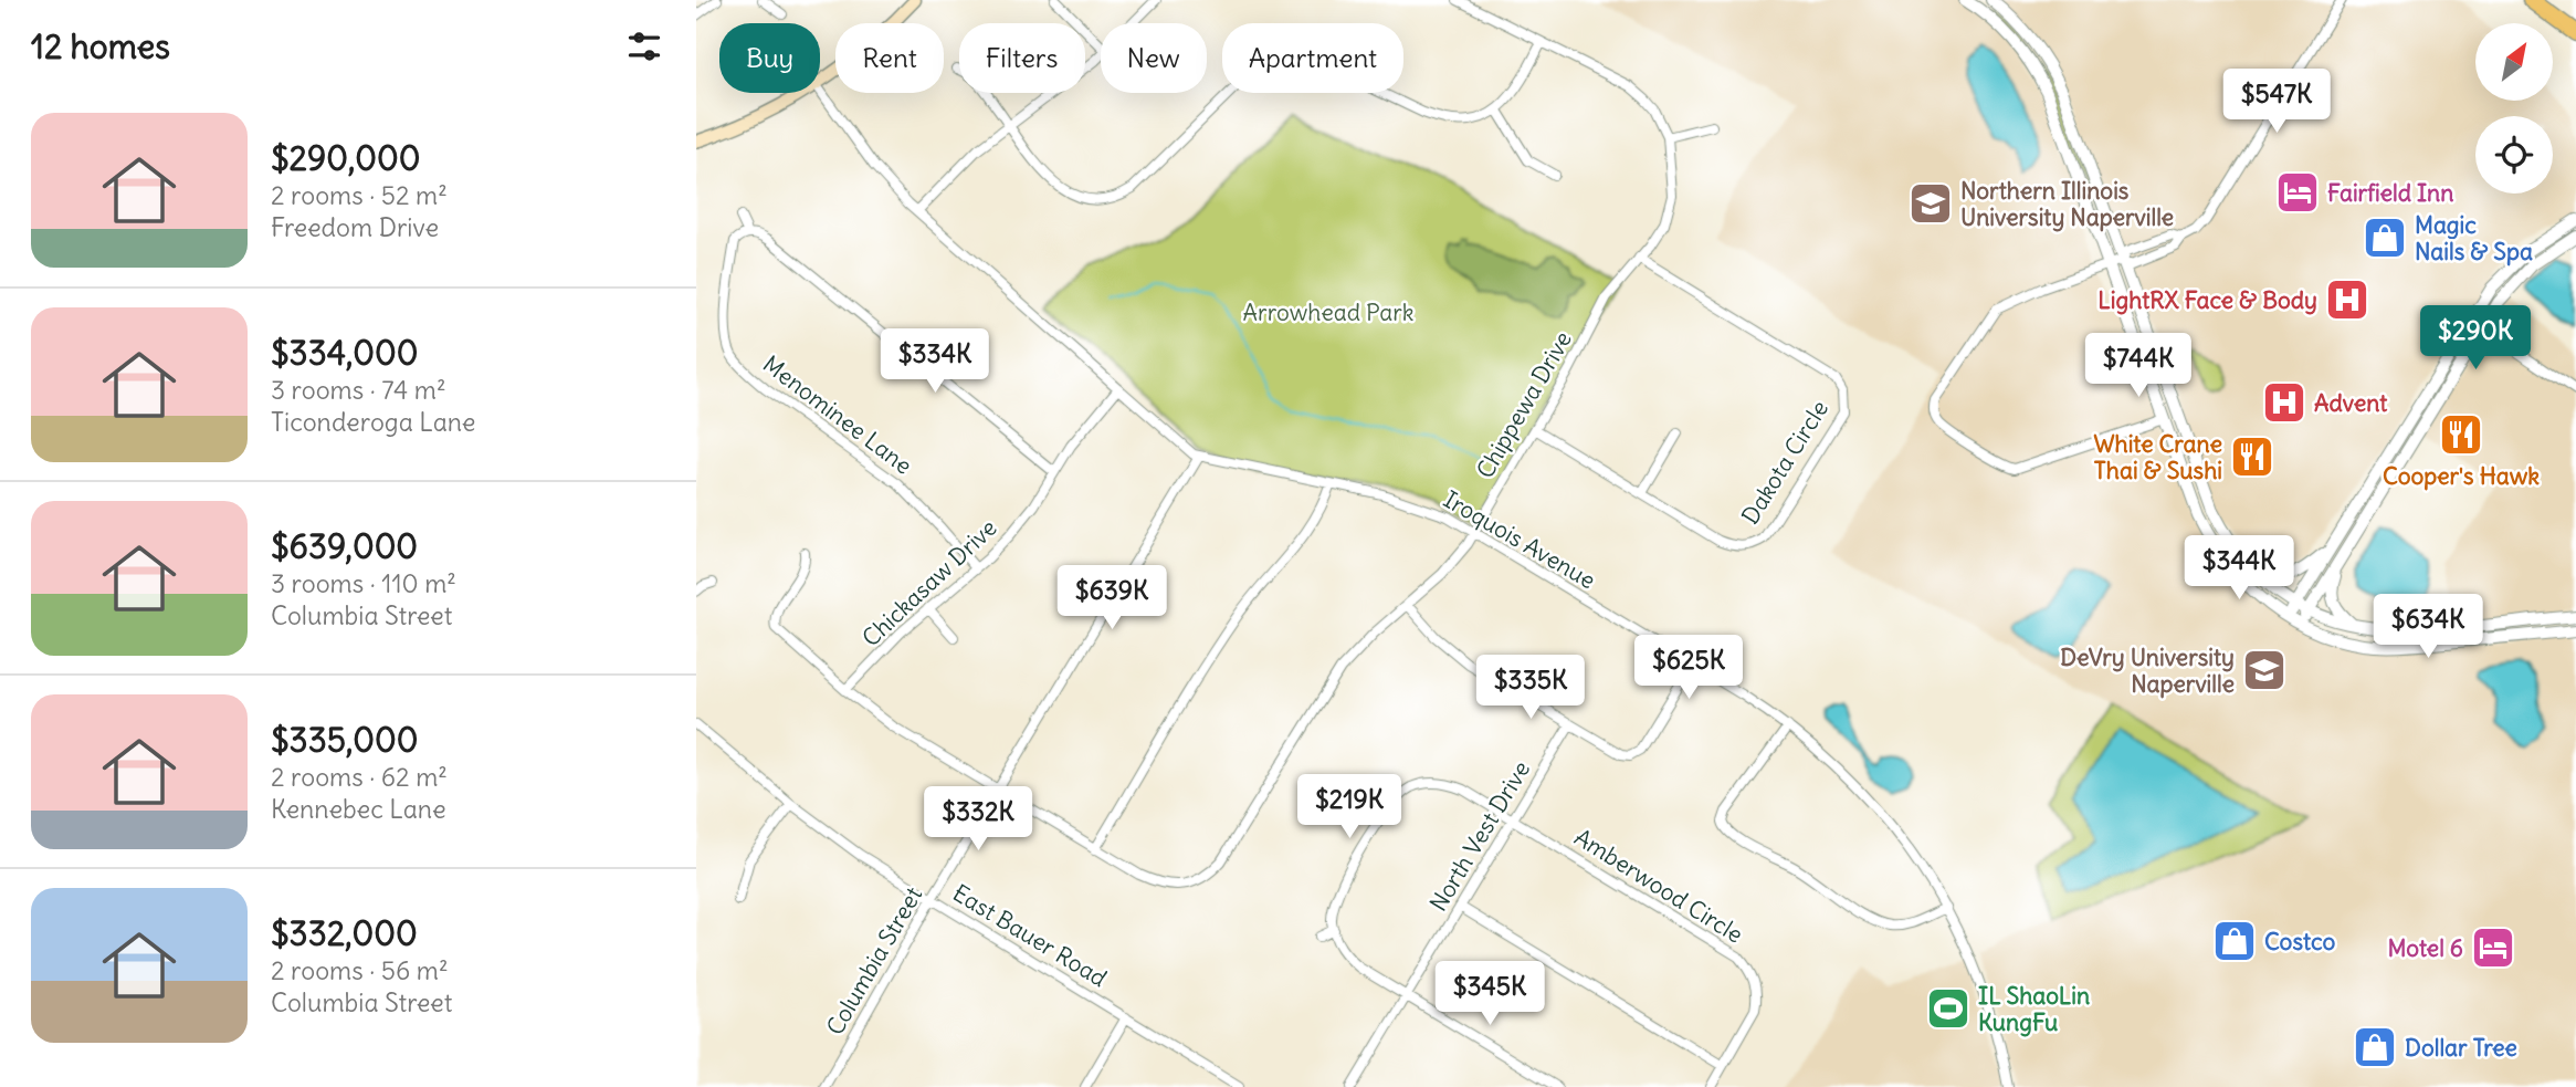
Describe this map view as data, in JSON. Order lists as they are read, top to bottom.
{
  "streets": {
    "street": [
      "Chippewa Drive",
      "Menominee Lane",
      "Dakota Circle",
      "Iroquois Avenue",
      "Chickasaw Drive",
      "North Vest Drive",
      "Amberwood Circle",
      "East Bauer Road",
      "Columbia Street"
    ]
  },
  "crossings": [
    ["Chippewa Drive", "Dakota Circle"],
    ["Chippewa Drive", "Iroquois Avenue"],
    ["Menominee Lane", "Chickasaw Drive"],
    ["Iroquois Avenue", "Chickasaw Drive"],
    ["Iroquois Avenue", "Columbia Street"],
    ["North Vest Drive", "Amberwood Circle"],
    ["East Bauer Road", "Columbia Street"]
  ],
  "parks": ["Arrowhead Park"],
  "places": {
    "hotel": ["Fairfield Inn", "Motel 6"],
    "school or university": ["Northern Illinois University Naperville", "DeVry University Naperville"],
    "shop": ["Magic Nails & Spa", "Costco", "Dollar Tree"],
    "hospital": ["LightRX Face & Body", "Advent"],
    "restaurant": ["Cooper's Hawk", "White Crane Thai & Sushi"],
    "sports": ["IL ShaoLin KungFu"]
  },
  "north": "top right",
  "page": {
    "heading": "12 homes",
    "chip": [
      "Buy",
      "Rent",
      "Filters",
      "New",
      "Apartment"
    ],
    "price": [
      "$547K",
      "$290K",
      "$334K",
      "$744K",
      "$344K",
      "$639K",
      "$634K",
      "$625K",
      "$335K",
      "$219K",
      "$332K",
      "$345K"
    ],
    "list": [
      {
        "name": "$290,000",
        "note": "2 rooms · 52 m² · Freedom Drive"
      },
      {
        "name": "$334,000",
        "note": "3 rooms · 74 m² · Ticonderoga Lane"
      },
      {
        "name": "$639,000",
        "note": "3 rooms · 110 m² · Columbia Street"
      },
      {
        "name": "$335,000",
        "note": "2 rooms · 62 m² · Kennebec Lane"
      },
      {
        "name": "$332,000",
        "note": "2 rooms · 56 m² · Columbia Street"
      }
    ]
  }
}
